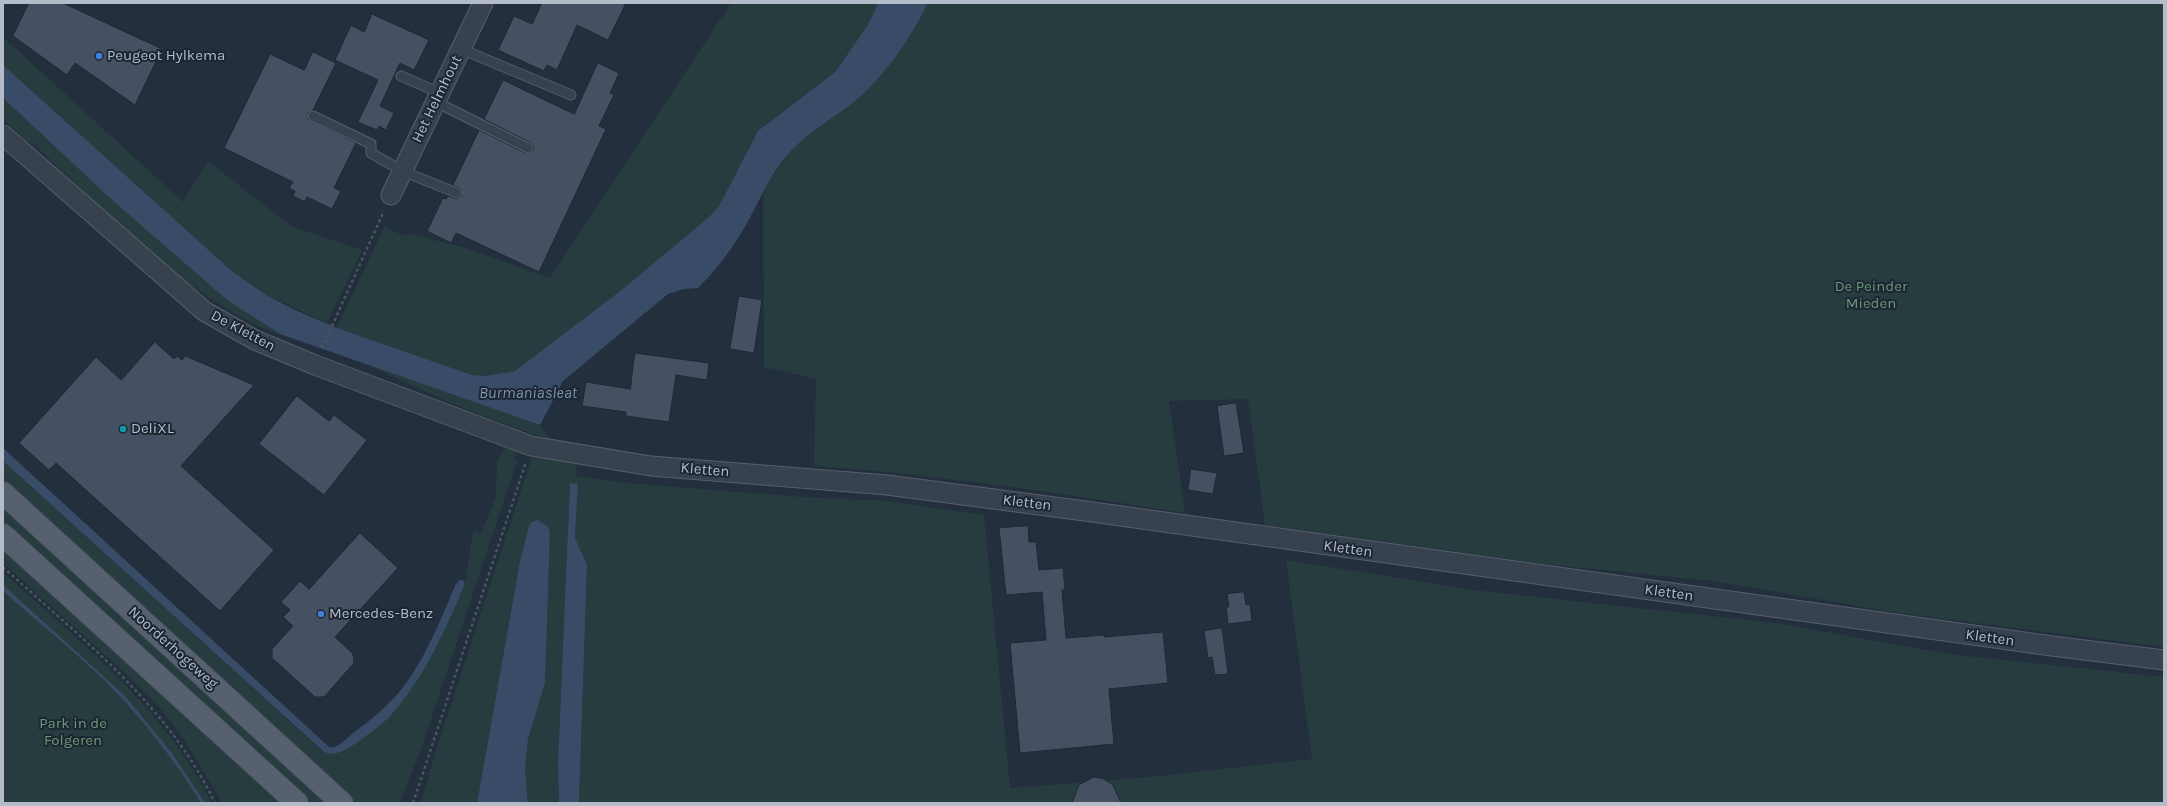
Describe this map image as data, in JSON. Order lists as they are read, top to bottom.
{
  "streets": {
    "main road": ["Noorderhogeweg"],
    "street": ["Het Helmhout", "De Kletten", "Kletten"]
  },
  "crossings": [
    ["De Kletten", "Kletten"]
  ],
  "water": ["Burmaniasleat"],
  "parks": ["De Peinder Mieden", "Park in de Folgeren"],
  "places": ["Peugeot Hylkema", "DeliXL", "Mercedes-Benz"]
}
